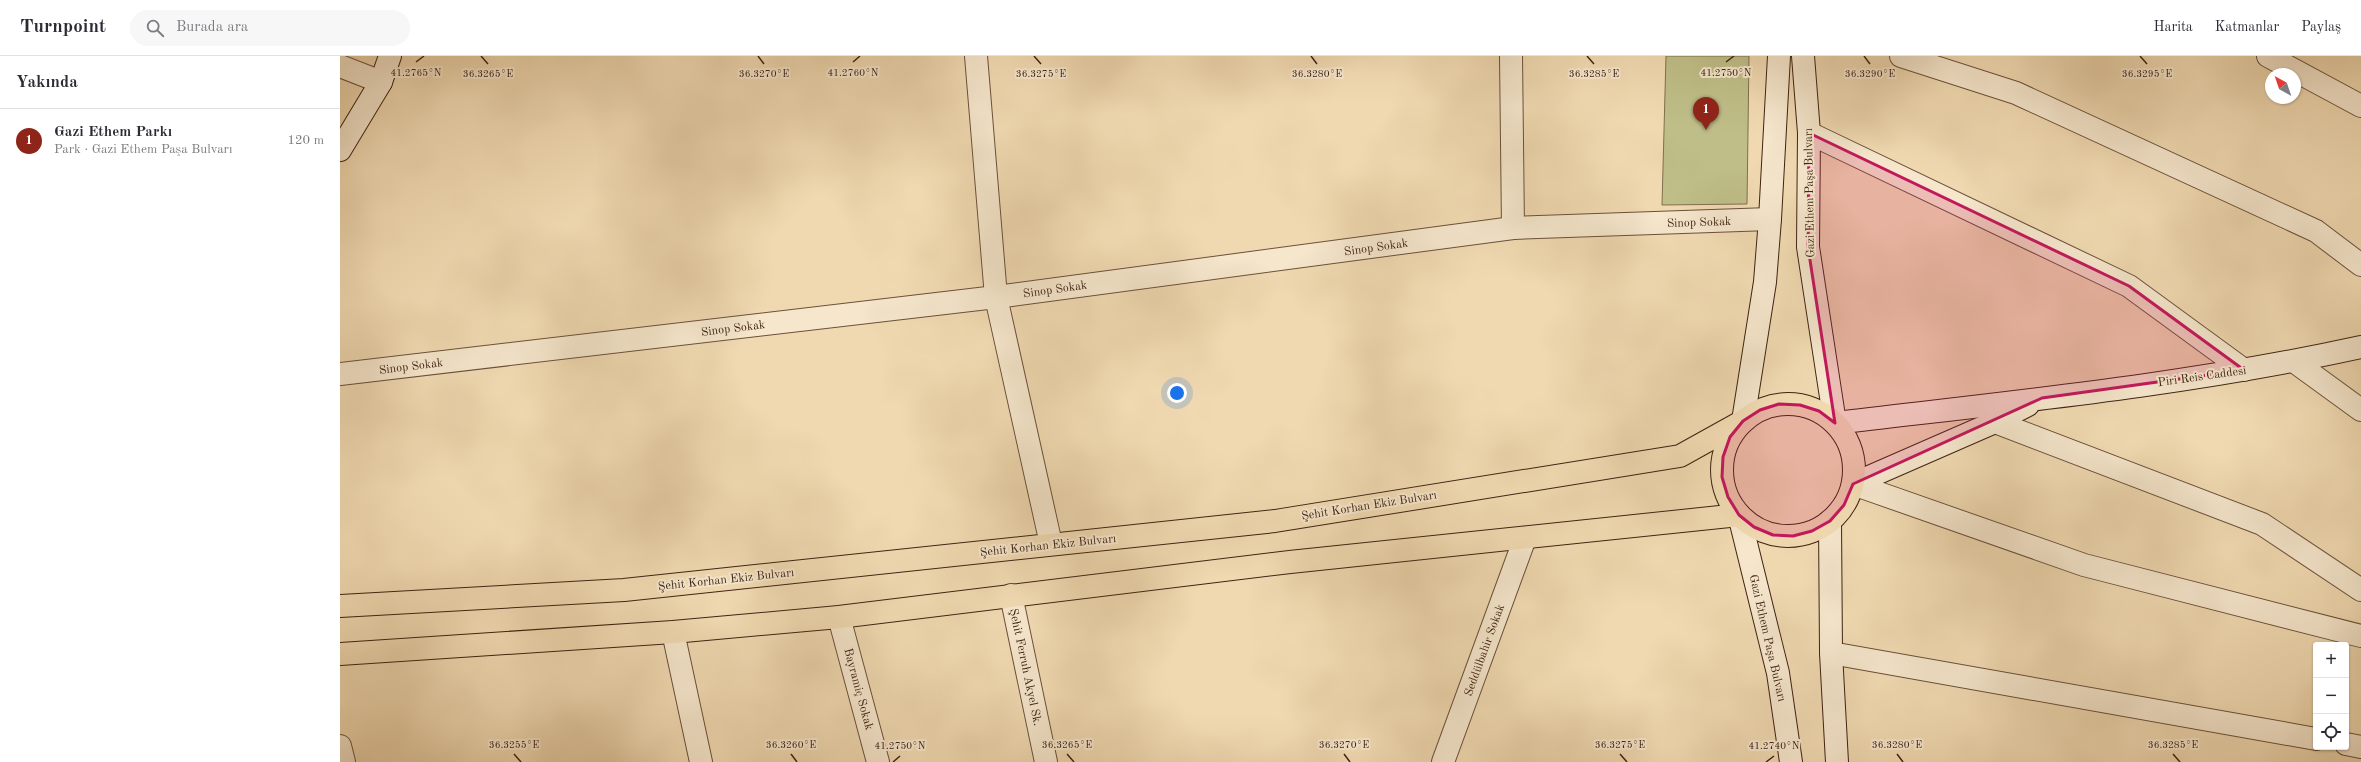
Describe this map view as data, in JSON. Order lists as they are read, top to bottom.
{
  "streets": {
    "main road": ["Şehit Korhan Ekiz Bulvarı"],
    "street": [
      "Gazi Ethem Paşa Bulvarı",
      "Sinop Sokak",
      "Piri Reis Caddesi",
      "Seddülbahir Sokak",
      "Şehit Ferruh Akyel Sk.",
      "Bayramiç Sokak"
    ]
  },
  "crossings": [
    ["Gazi Ethem Paşa Bulvarı", "Piri Reis Caddesi"],
    ["Gazi Ethem Paşa Bulvarı", "Şehit Korhan Ekiz Bulvarı"],
    ["Piri Reis Caddesi", "Şehit Korhan Ekiz Bulvarı"]
  ],
  "north": "top left",
  "page": {
    "header": "Turnpoint",
    "search": "Burada ara",
    "nav": ["Harita", "Katmanlar", "Paylaş"],
    "heading": "Yakında",
    "pins": "1",
    "list": [
      {
        "mark": "1",
        "name": "Gazi Ethem Parkı",
        "note": "Park · Gazi Ethem Paşa Bulvarı",
        "value": "120 m"
      }
    ],
    "map_buttons": ["+", "−"]
  },
  "coordinates": [
    "41.2765°N",
    "41.2760°N",
    "41.2750°N",
    "36.3265°E",
    "36.3270°E",
    "36.3275°E",
    "36.3285°E",
    "36.3290°E",
    "36.3280°E",
    "36.3295°E",
    "36.3255°E",
    "36.3260°E",
    "41.2740°N"
  ]
}
